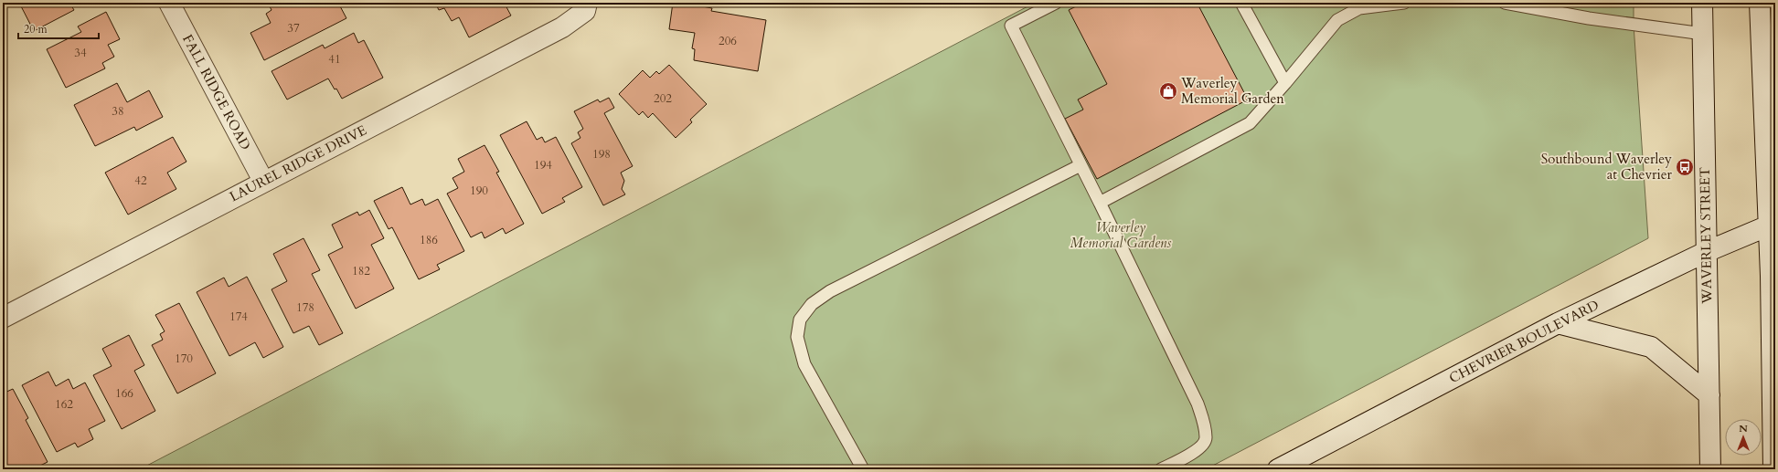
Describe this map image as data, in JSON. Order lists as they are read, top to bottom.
{
  "streets": {
    "street": [
      "FALL RIDGE ROAD",
      "LAUREL RIDGE DRIVE",
      "WAVERLEY STREET",
      "CHEVRIER BOULEVARD"
    ]
  },
  "crossings": [
    ["FALL RIDGE ROAD", "LAUREL RIDGE DRIVE"],
    ["WAVERLEY STREET", "CHEVRIER BOULEVARD"]
  ],
  "parks": ["Waverley Memorial Gardens"],
  "places": {
    "shop": ["Waverley Memorial Garden"],
    "bus stop": ["Southbound Waverley at Chevrier"]
  },
  "house_numbers": [
    "37",
    "206",
    "34",
    "41",
    "202",
    "38",
    "198",
    "194",
    "42",
    "190",
    "186",
    "182",
    "178",
    "174",
    "170",
    "166",
    "162"
  ],
  "scale_bar": "20 m",
  "north": "top"
}
